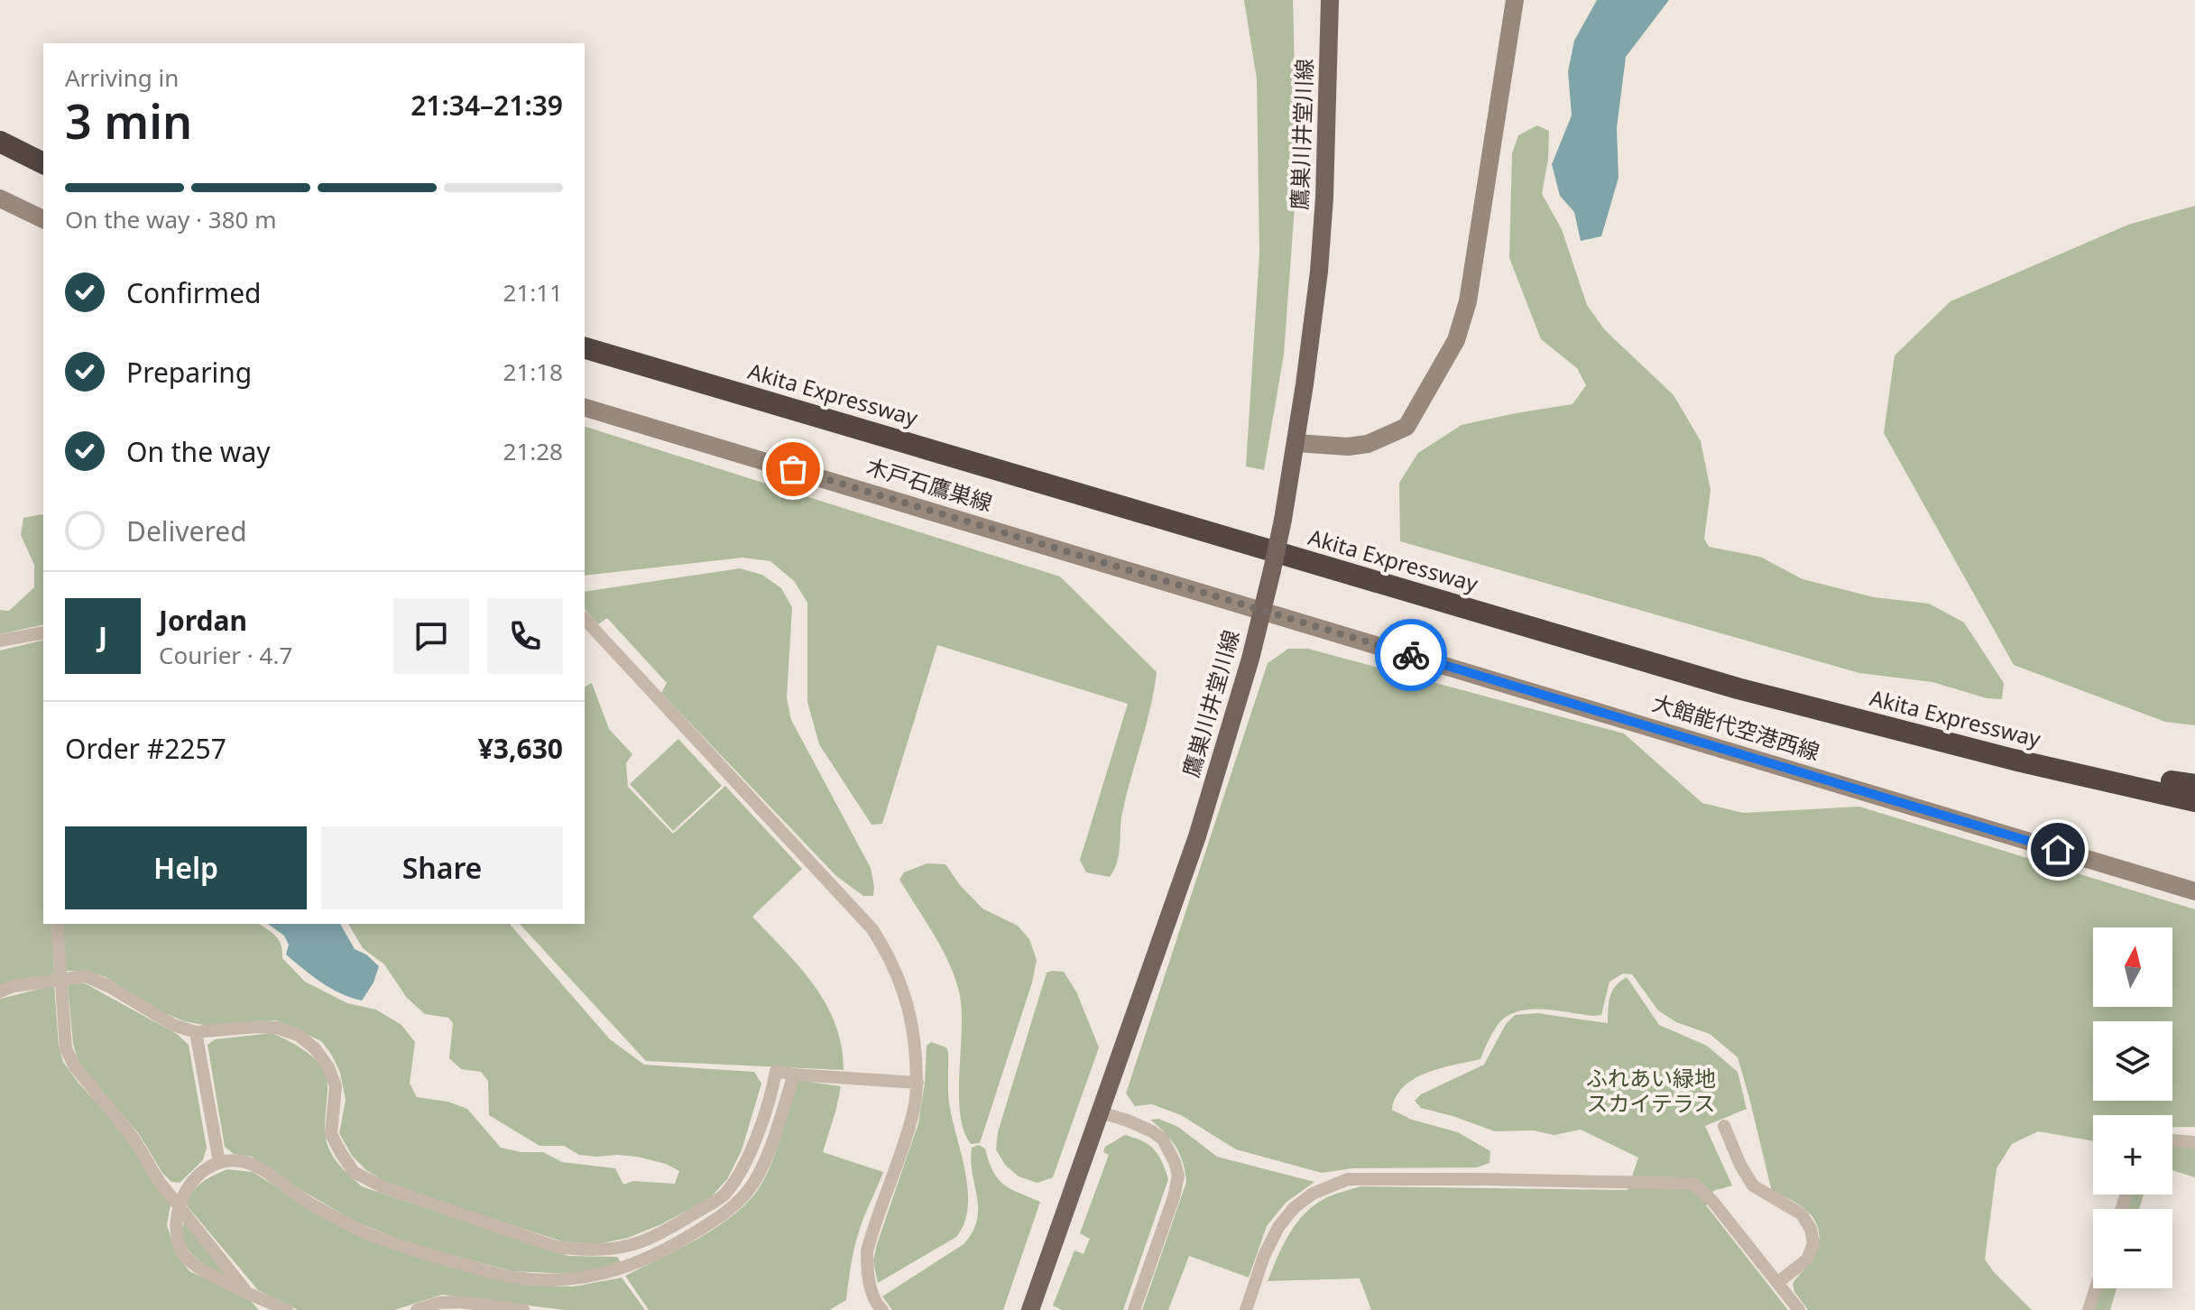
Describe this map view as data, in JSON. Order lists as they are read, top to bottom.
{
  "streets": {
    "highway": ["Akita Expressway"],
    "main road": ["鷹巣川井堂川線", "木戸石鷹巣線", "大館能代空港西線"]
  },
  "crossings": [
    ["鷹巣川井堂川線", "木戸石鷹巣線"],
    ["鷹巣川井堂川線", "大館能代空港西線"],
    ["木戸石鷹巣線", "大館能代空港西線"]
  ],
  "parks": ["ふれあい緑地 スカイテラス"],
  "north": "top",
  "page": {
    "heading": ["3 min", "Arriving in", "21:34–21:39"],
    "panel": [
      "Jordan",
      "Courier · 4.7",
      "Order #2257",
      "¥3,630"
    ],
    "bar": "On the way · 380 m",
    "list": [
      ["Confirmed", "21:11"],
      ["Preparing", "21:18"],
      ["On the way", "21:28"],
      "Delivered"
    ],
    "round": "J",
    "buttons": ["Help", "Share"],
    "map_buttons": ["+", "−"]
  }
}
